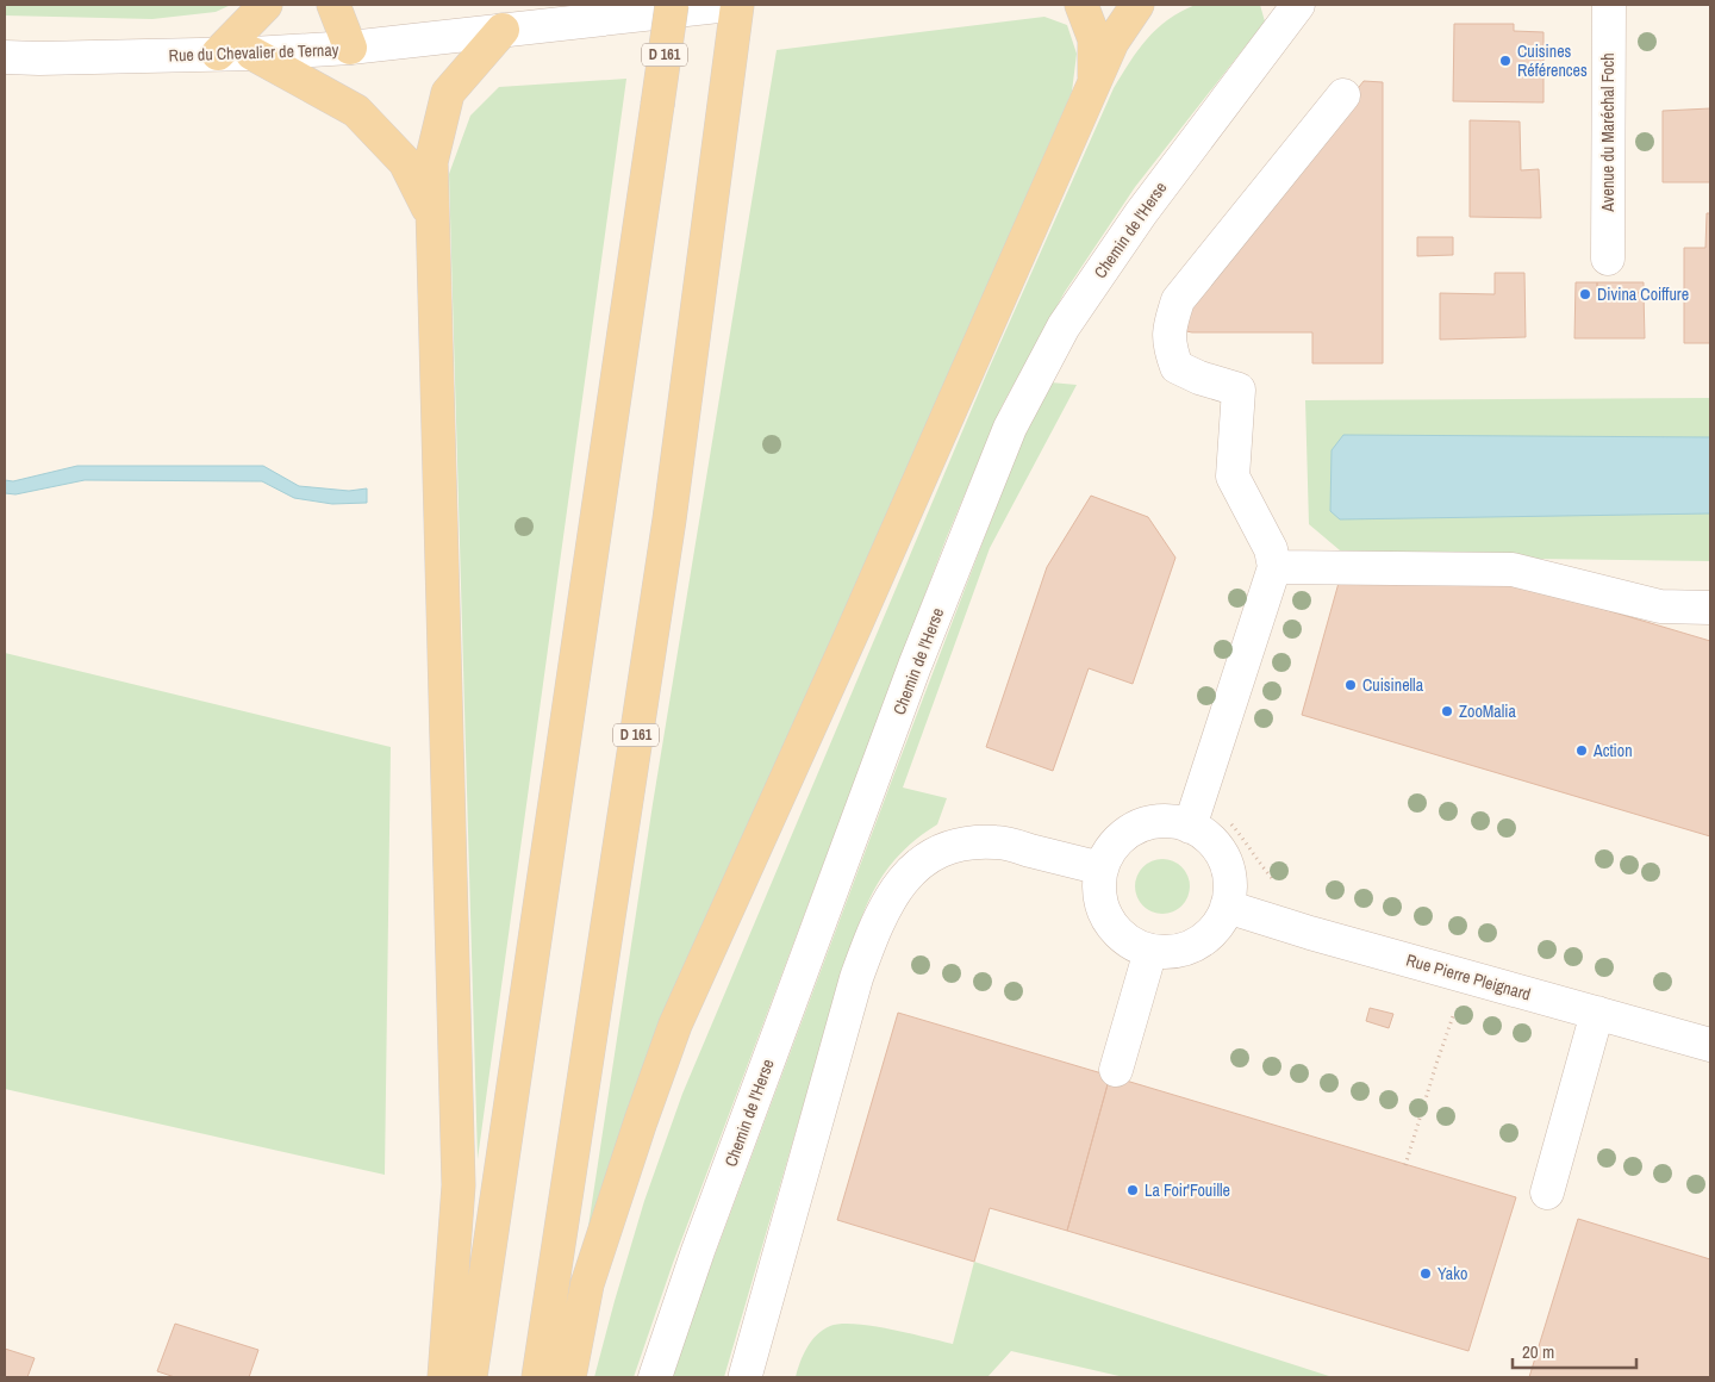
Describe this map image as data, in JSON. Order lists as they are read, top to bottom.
{
  "streets": {
    "main road": ["D 161"],
    "street": [
      "Rue du Chevalier de Ternay",
      "Avenue du Maréchal Foch",
      "Chemin de l'Herse",
      "Rue Pierre Pleignard"
    ]
  },
  "places": [
    "Cuisines Références",
    "Divina Coiffure",
    "Cuisinella",
    "ZooMalia",
    "Action",
    "La Foir'Fouille",
    "Yako"
  ],
  "scale_bar": "20 m"
}
